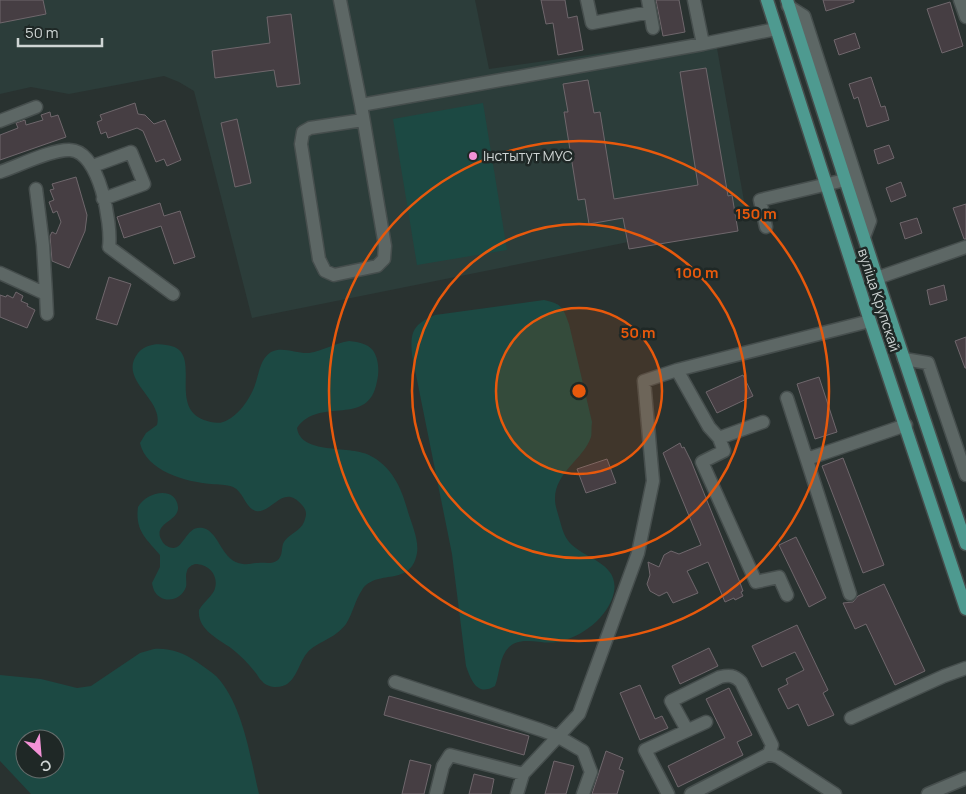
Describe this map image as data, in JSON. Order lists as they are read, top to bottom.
{
  "streets": {
    "main road": ["вуліца Крупскай"]
  },
  "places": ["Інстытут МУС"],
  "scale_bar": "50 m",
  "north": "bottom right",
  "rings": ["150 m", "100 m", "50 m"]
}
